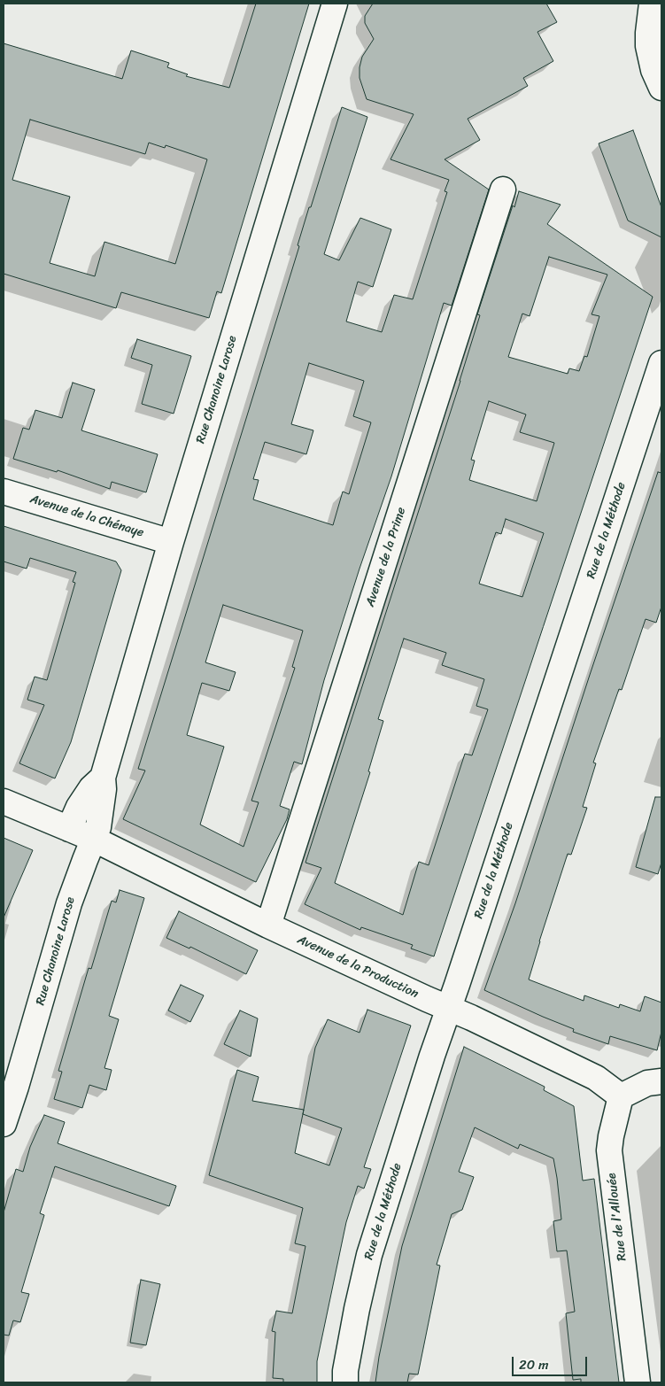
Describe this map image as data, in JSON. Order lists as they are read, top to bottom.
{
  "streets": {
    "street": [
      "Rue Chanoine Larose",
      "Avenue de la Chénaye",
      "Rue de la Méthode",
      "Avenue de la Prime",
      "Avenue de la Production",
      "Rue de l'Allouée"
    ]
  },
  "crossings": [
    ["Rue Chanoine Larose", "Avenue de la Chénaye"],
    ["Rue Chanoine Larose", "Avenue de la Production"],
    ["Rue de la Méthode", "Avenue de la Production"],
    ["Avenue de la Prime", "Avenue de la Production"],
    ["Avenue de la Production", "Rue de l'Allouée"]
  ],
  "scale_bar": "20 m"
}
